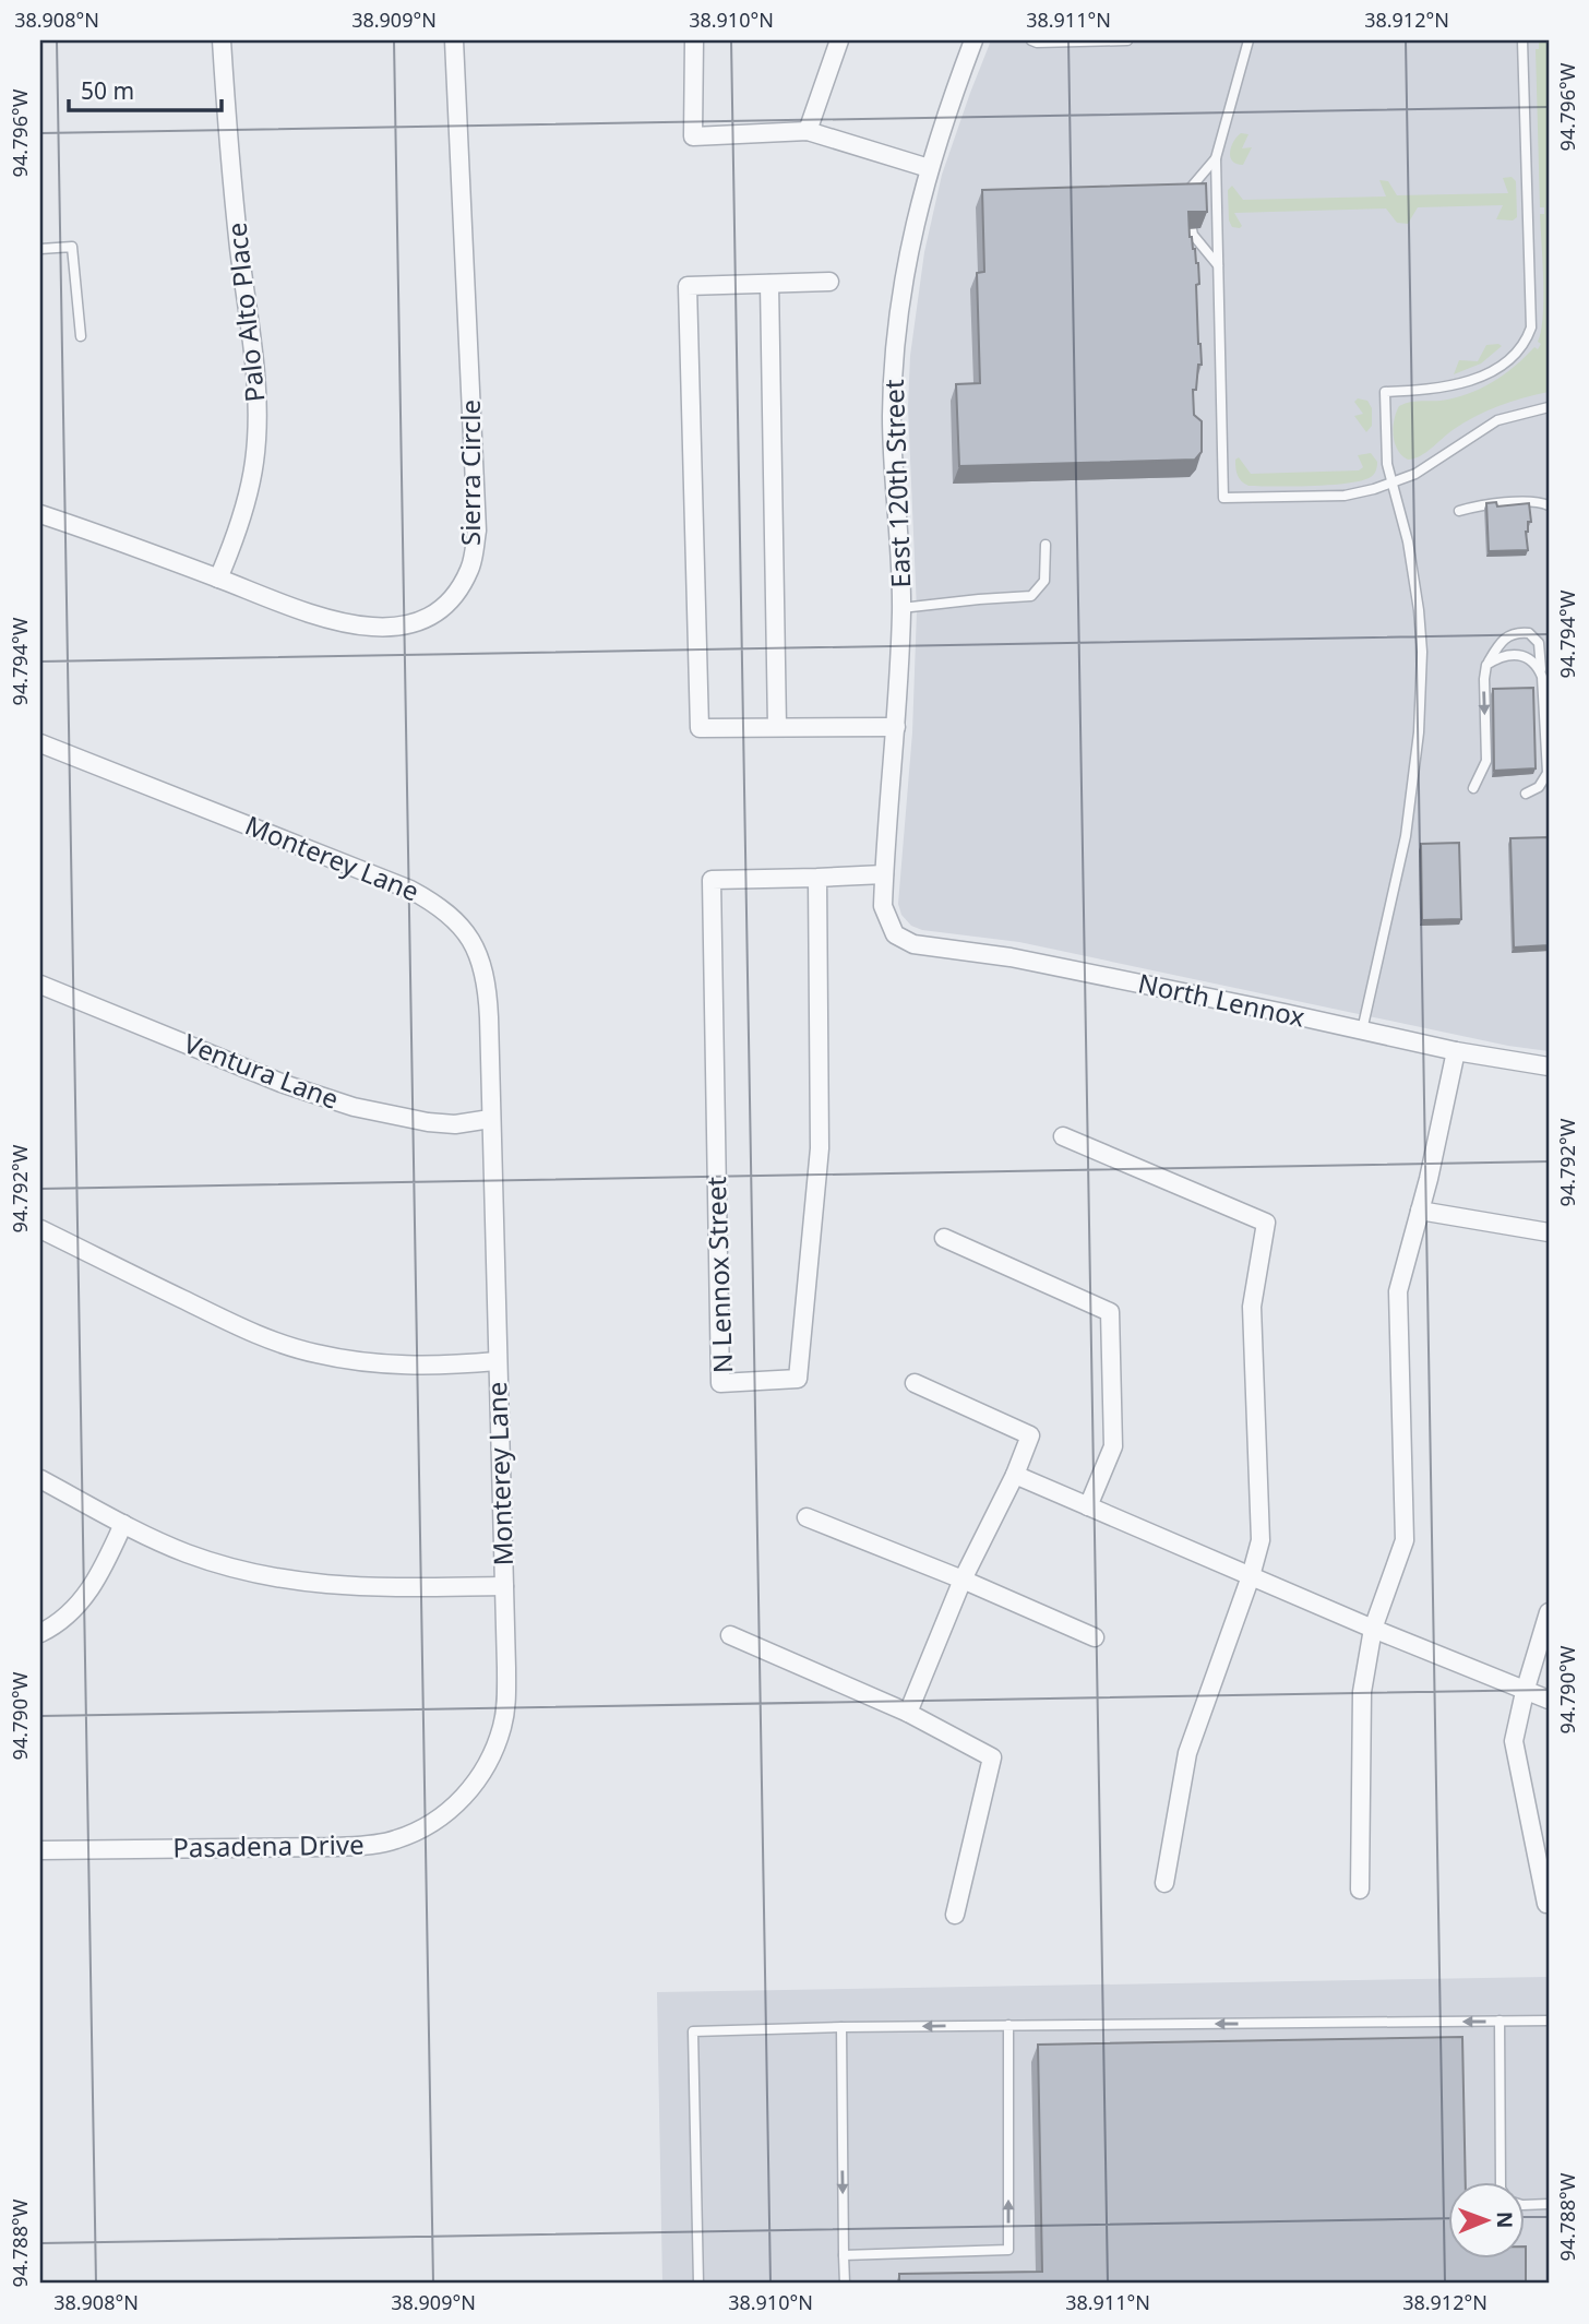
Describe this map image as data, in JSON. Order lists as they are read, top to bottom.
{
  "streets": {
    "street": [
      "Palo Alto Place",
      "Sierra Circle",
      "East 120th Street",
      "Monterey Lane",
      "North Lennox",
      "Ventura Lane",
      "N Lennox Street",
      "Pasadena Drive"
    ]
  },
  "crossings": [
    ["Palo Alto Place", "Sierra Circle"],
    ["East 120th Street", "North Lennox"],
    ["East 120th Street", "N Lennox Street"],
    ["Monterey Lane", "Ventura Lane"],
    ["Monterey Lane", "Pasadena Drive"]
  ],
  "scale_bar": "50 m",
  "north": "right",
  "coordinates": [
    "38.908°N",
    "38.909°N",
    "38.910°N",
    "38.911°N",
    "38.912°N",
    "94.796°W",
    "94.794°W",
    "94.792°W",
    "94.790°W",
    "94.788°W"
  ]
}
